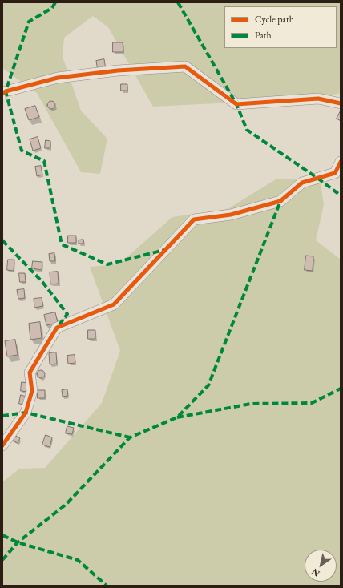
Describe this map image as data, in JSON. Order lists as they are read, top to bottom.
{
  "legend": ["Cycle path", "Path"],
  "north": "bottom left"
}
